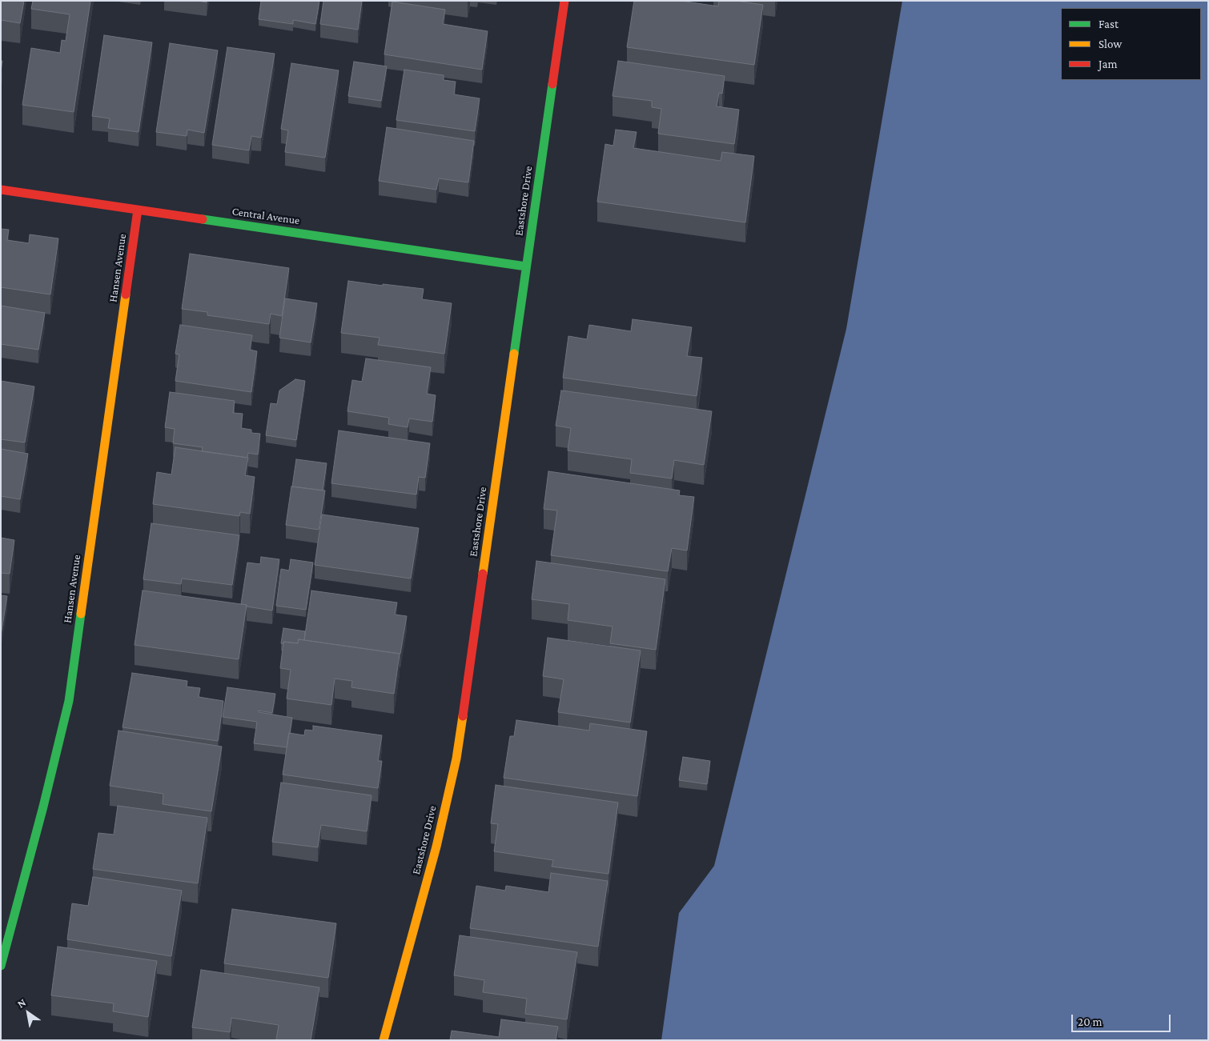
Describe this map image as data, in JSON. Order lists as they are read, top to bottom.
{
  "streets": {
    "street": ["Eastshore Drive", "Central Avenue", "Hansen Avenue"]
  },
  "crossings": [
    ["Eastshore Drive", "Central Avenue"],
    ["Central Avenue", "Hansen Avenue"]
  ],
  "legend": ["Fast", "Slow", "Jam"],
  "scale_bar": "20 m",
  "north": "top left"
}
